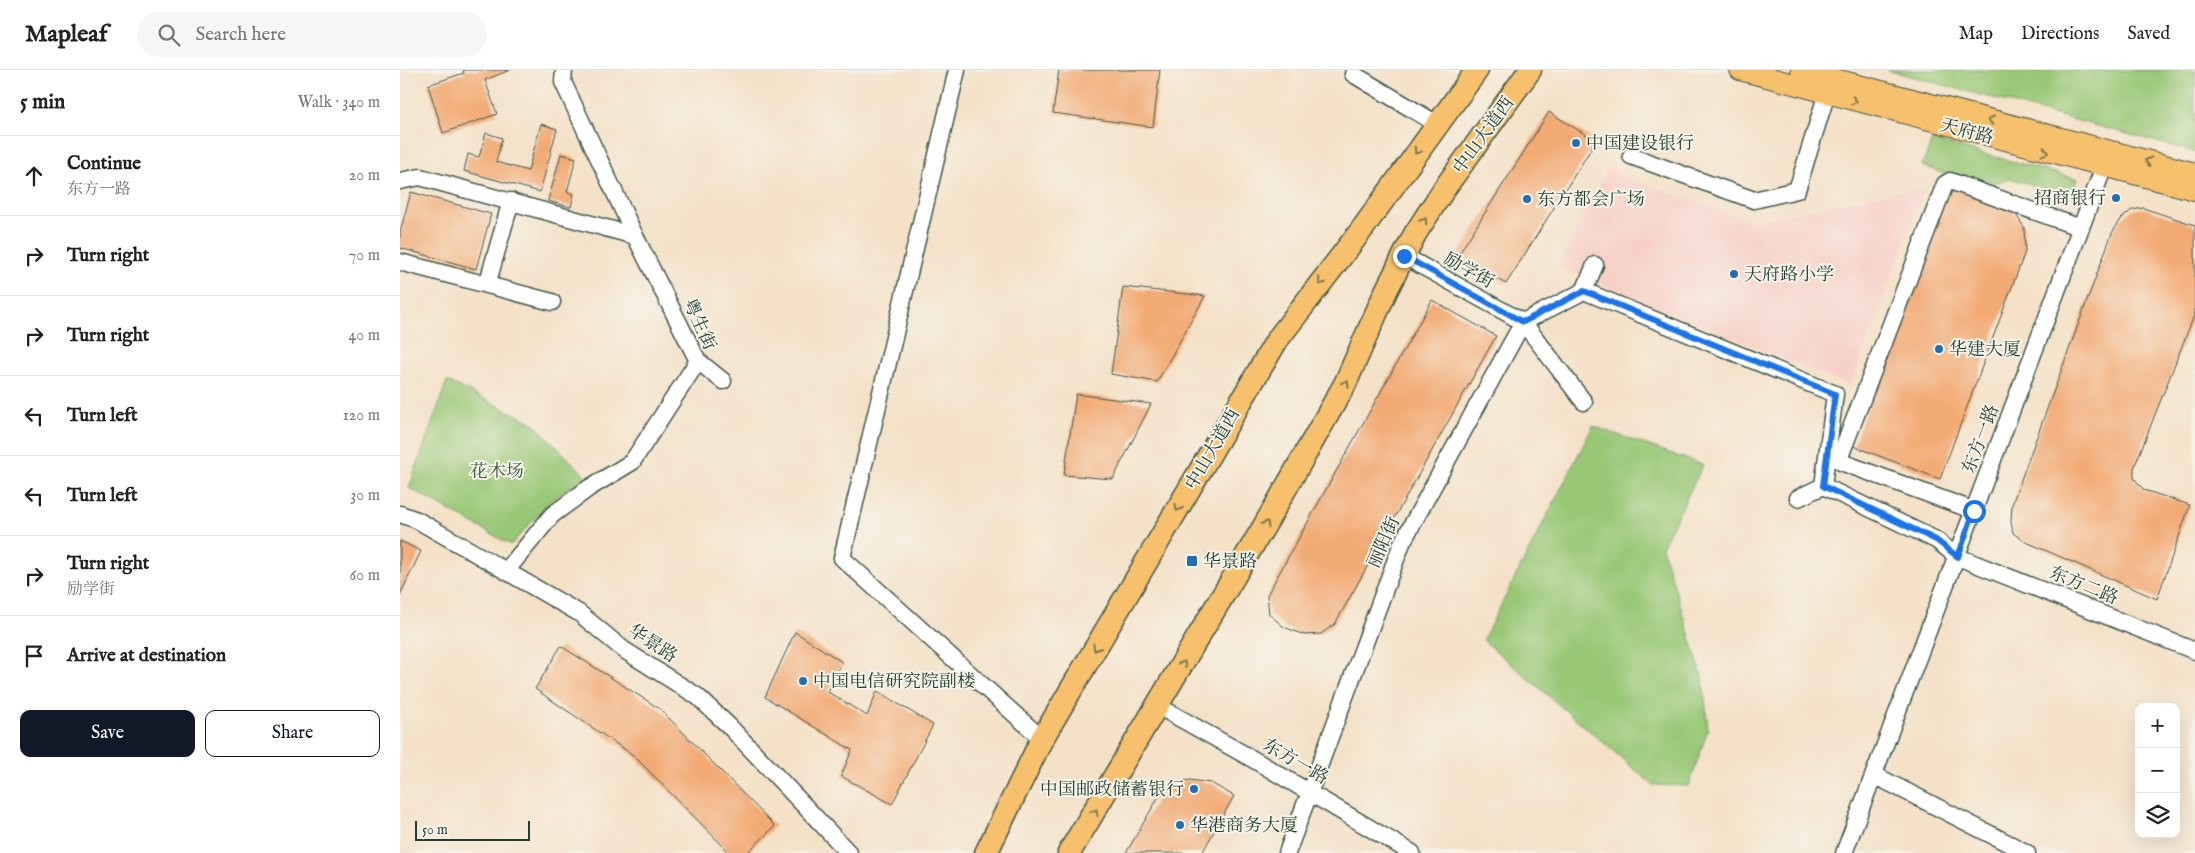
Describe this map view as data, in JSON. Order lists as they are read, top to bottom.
{
  "streets": {
    "highway": ["中山大道西"],
    "main road": ["天府路"],
    "street": [
      "励学街",
      "粤生街",
      "东方一路",
      "丽阳街",
      "东方二路",
      "华景路"
    ]
  },
  "crossings": [
    ["天府路", "东方一路"],
    ["中山大道西", "励学街"],
    ["中山大道西", "东方一路"],
    ["励学街", "丽阳街"],
    ["粤生街", "华景路"],
    ["东方一路", "丽阳街"],
    ["东方一路", "东方二路"]
  ],
  "parks": ["花木场"],
  "places": {
    "other": [
      "中国建设银行",
      "招商银行",
      "东方都会广场",
      "天府路小学",
      "华建大厦",
      "中国电信研究院副楼",
      "中国邮政储蓄银行",
      "华港商务大厦"
    ],
    "transit": ["华景路"]
  },
  "scale_bar": "50 m",
  "page": {
    "header": "Mapleaf",
    "search": "Search here",
    "nav": ["Map", "Directions", "Saved"],
    "heading": ["5 min", "Walk · 340 m"],
    "list": [
      ["Continue", "东方一路", "20 m"],
      ["Turn right", "70 m"],
      ["Turn right", "40 m"],
      ["Turn left", "120 m"],
      ["Turn left", "30 m"],
      ["Turn right", "励学街", "60 m"],
      "Arrive at destination"
    ],
    "buttons": ["Save", "Share"],
    "map_buttons": ["+", "−"],
    "scale": "50 m"
  }
}
